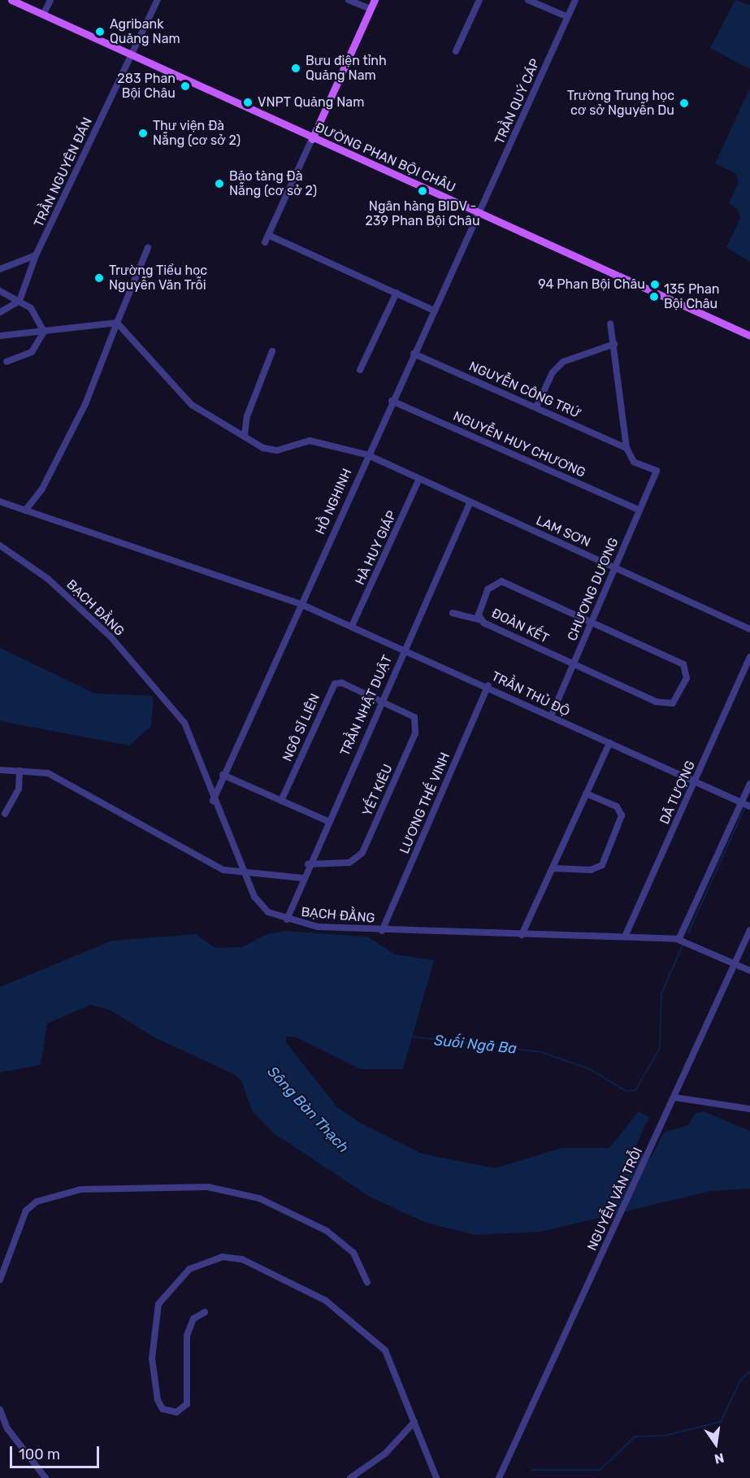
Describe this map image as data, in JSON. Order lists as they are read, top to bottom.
{
  "streets": {
    "main road": ["ĐƯỜNG PHAN BỘI CHÂU"],
    "street": [
      "TRẦN QUÝ CÁP",
      "TRẦN NGUYÊN ĐÁN",
      "NGUYỄN CÔNG TRỨ",
      "NGUYỄN HUY CHƯƠNG",
      "HỒ NGHINH",
      "LAM SƠN",
      "HÀ HUY GIÁP",
      "CHƯƠNG DƯƠNG",
      "BẠCH ĐẰNG",
      "ĐOÀN KẾT",
      "TRẦN THỦ ĐỘ",
      "TRẦN NHẬT DUẬT",
      "NGÔ SĨ LIÊN",
      "YẾT KIÊU",
      "DÃ TƯỢNG",
      "LƯƠNG THẾ VINH",
      "NGUYỄN VĂN TRỖI"
    ]
  },
  "crossings": [
    ["TRẦN QUÝ CÁP", "ĐƯỜNG PHAN BỘI CHÂU"],
    ["TRẦN QUÝ CÁP", "HỒ NGHINH"],
    ["ĐƯỜNG PHAN BỘI CHÂU", "TRẦN NGUYÊN ĐÁN"],
    ["ĐƯỜNG PHAN BỘI CHÂU", "HỒ NGHINH"],
    ["NGUYỄN CÔNG TRỨ", "HỒ NGHINH"],
    ["NGUYỄN CÔNG TRỨ", "CHƯƠNG DƯƠNG"],
    ["NGUYỄN HUY CHƯƠNG", "HỒ NGHINH"],
    ["NGUYỄN HUY CHƯƠNG", "CHƯƠNG DƯƠNG"],
    ["HỒ NGHINH", "LAM SƠN"],
    ["HỒ NGHINH", "BẠCH ĐẰNG"],
    ["HỒ NGHINH", "TRẦN THỦ ĐỘ"],
    ["LAM SƠN", "HÀ HUY GIÁP"],
    ["LAM SƠN", "CHƯƠNG DƯƠNG"],
    ["LAM SƠN", "TRẦN NHẬT DUẬT"],
    ["HÀ HUY GIÁP", "TRẦN THỦ ĐỘ"],
    ["CHƯƠNG DƯƠNG", "ĐOÀN KẾT"],
    ["CHƯƠNG DƯƠNG", "TRẦN THỦ ĐỘ"],
    ["BẠCH ĐẰNG", "TRẦN NHẬT DUẬT"],
    ["BẠCH ĐẰNG", "DÃ TƯỢNG"],
    ["BẠCH ĐẰNG", "LƯƠNG THẾ VINH"],
    ["BẠCH ĐẰNG", "NGUYỄN VĂN TRỖI"],
    ["TRẦN THỦ ĐỘ", "TRẦN NHẬT DUẬT"],
    ["TRẦN THỦ ĐỘ", "DÃ TƯỢNG"],
    ["TRẦN THỦ ĐỘ", "LƯƠNG THẾ VINH"],
    ["TRẦN NHẬT DUẬT", "NGÔ SĨ LIÊN"],
    ["TRẦN NHẬT DUẬT", "YẾT KIÊU"],
    ["NGÔ SĨ LIÊN", "YẾT KIÊU"]
  ],
  "water": ["Suối Ngã Ba", "Sông Bàn Thạch"],
  "places": [
    "Agribank Quảng Nam",
    "Bưu điện tỉnh Quảng Nam",
    "283 Phan Bội Châu",
    "VNPT Quảng Nam",
    "Trường Trung học cơ sở Nguyễn Du",
    "Thư viện Đà Nẵng (cơ sở 2)",
    "Bảo tàng Đà Nẵng (cơ sở 2)",
    "Ngân hàng BIDV - 239 Phan Bội Châu",
    "Trường Tiểu học Nguyễn Văn Trỗi",
    "94 Phan Bội Châu",
    "135 Phan Bội Châu"
  ],
  "scale_bar": "100 m",
  "north": "bottom"
}
